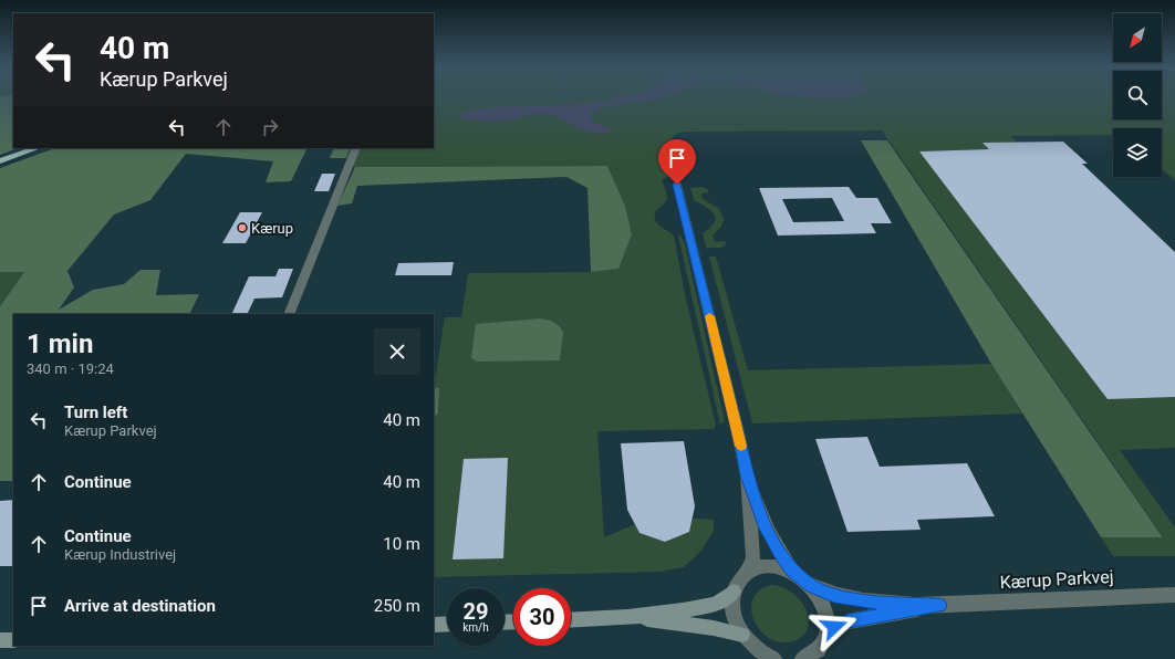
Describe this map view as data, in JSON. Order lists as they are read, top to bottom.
{
  "streets": {
    "street": ["Kærup Parkvej"]
  },
  "places": ["Kærup"],
  "north": "bottom left",
  "page": {
    "turn": ["40 m", "Kærup Parkvej"],
    "heading": ["1 min", "340 m · 19:24"],
    "list": [
      {
        "name": "Turn left",
        "note": "Kærup Parkvej",
        "value": "40 m"
      },
      {
        "name": "Continue",
        "value": "40 m"
      },
      {
        "name": "Continue",
        "note": "Kærup Industrivej",
        "value": "10 m"
      },
      {
        "name": "Arrive at destination",
        "value": "250 m"
      }
    ],
    "speed": "29 km/h",
    "limit": "30"
  }
}
